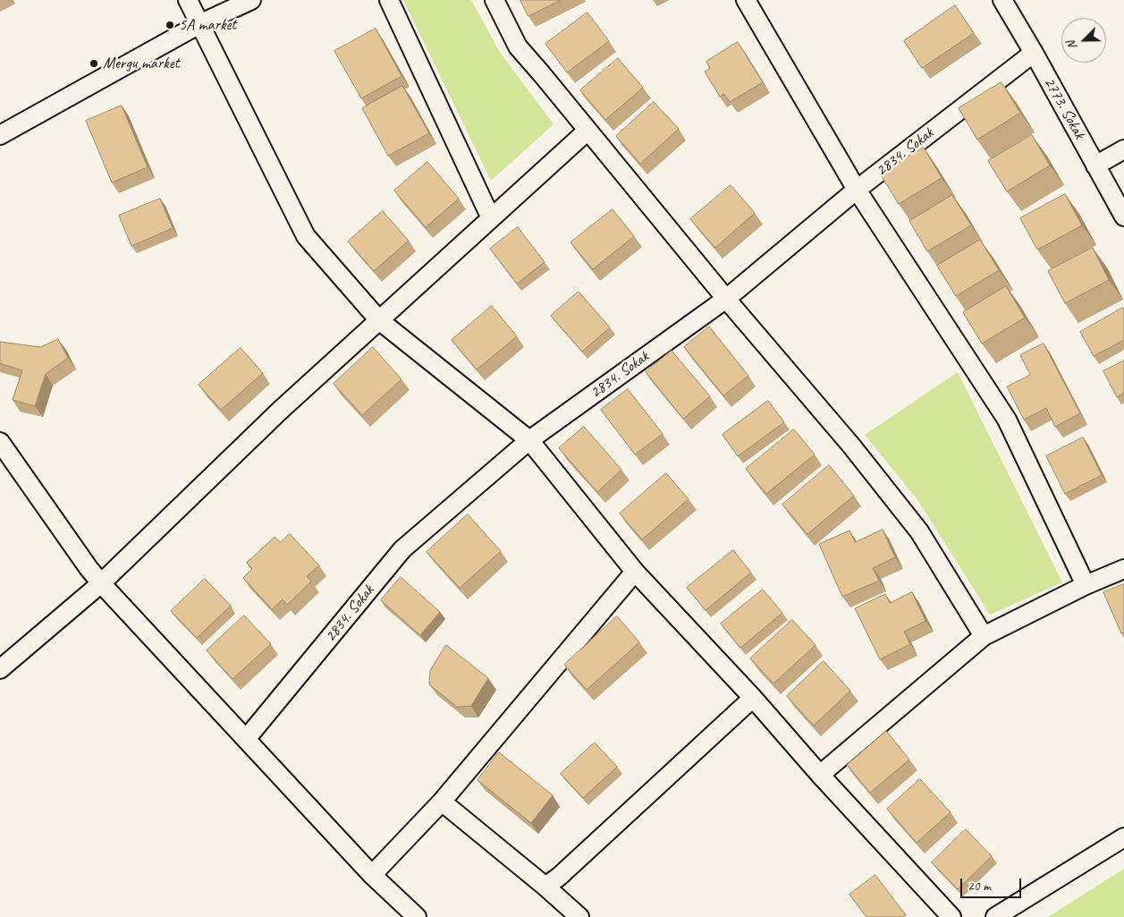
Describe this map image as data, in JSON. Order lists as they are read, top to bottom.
{
  "streets": {
    "street": ["2773. Sokak", "2834. Sokak"]
  },
  "crossings": [
    ["2773. Sokak", "2834. Sokak"]
  ],
  "places": ["5A market", "Mergu market"],
  "scale_bar": "20 m",
  "north": "bottom left"
}
